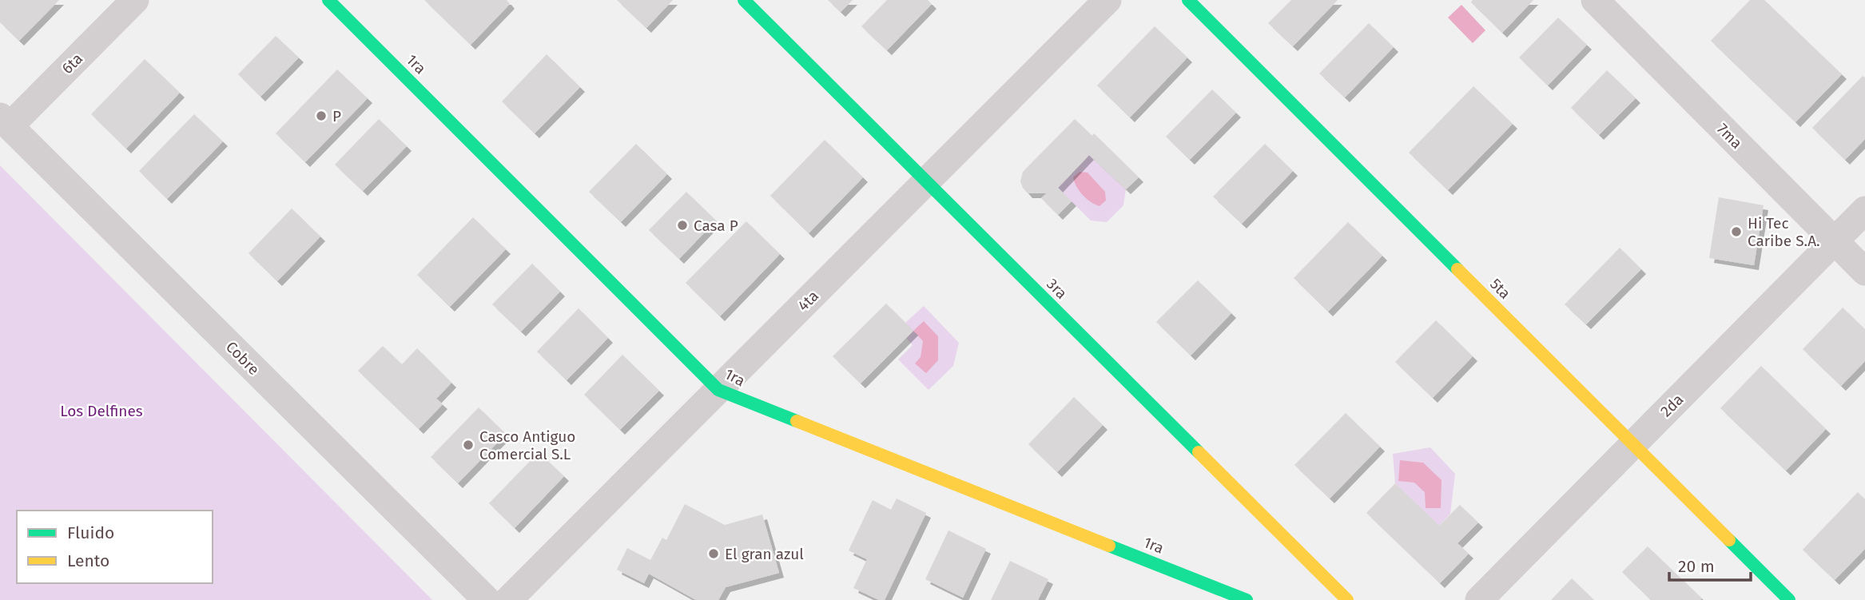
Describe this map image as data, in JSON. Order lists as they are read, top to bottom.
{
  "streets": {
    "street": [
      "6ta",
      "1ra",
      "7ma",
      "3ra",
      "5ta",
      "4ta",
      "Cobre",
      "2da"
    ]
  },
  "crossings": [
    ["6ta", "Cobre"],
    ["1ra", "4ta"],
    ["7ma", "2da"],
    ["3ra", "4ta"],
    ["5ta", "2da"]
  ],
  "parks": ["Los Delfines"],
  "places": [
    "P",
    "Casa P",
    "Hi Tec Caribe S.A.",
    "Casco Antiguo Comercial S.L",
    "El gran azul"
  ],
  "legend": ["Fluido", "Lento"],
  "scale_bar": "20 m"
}
